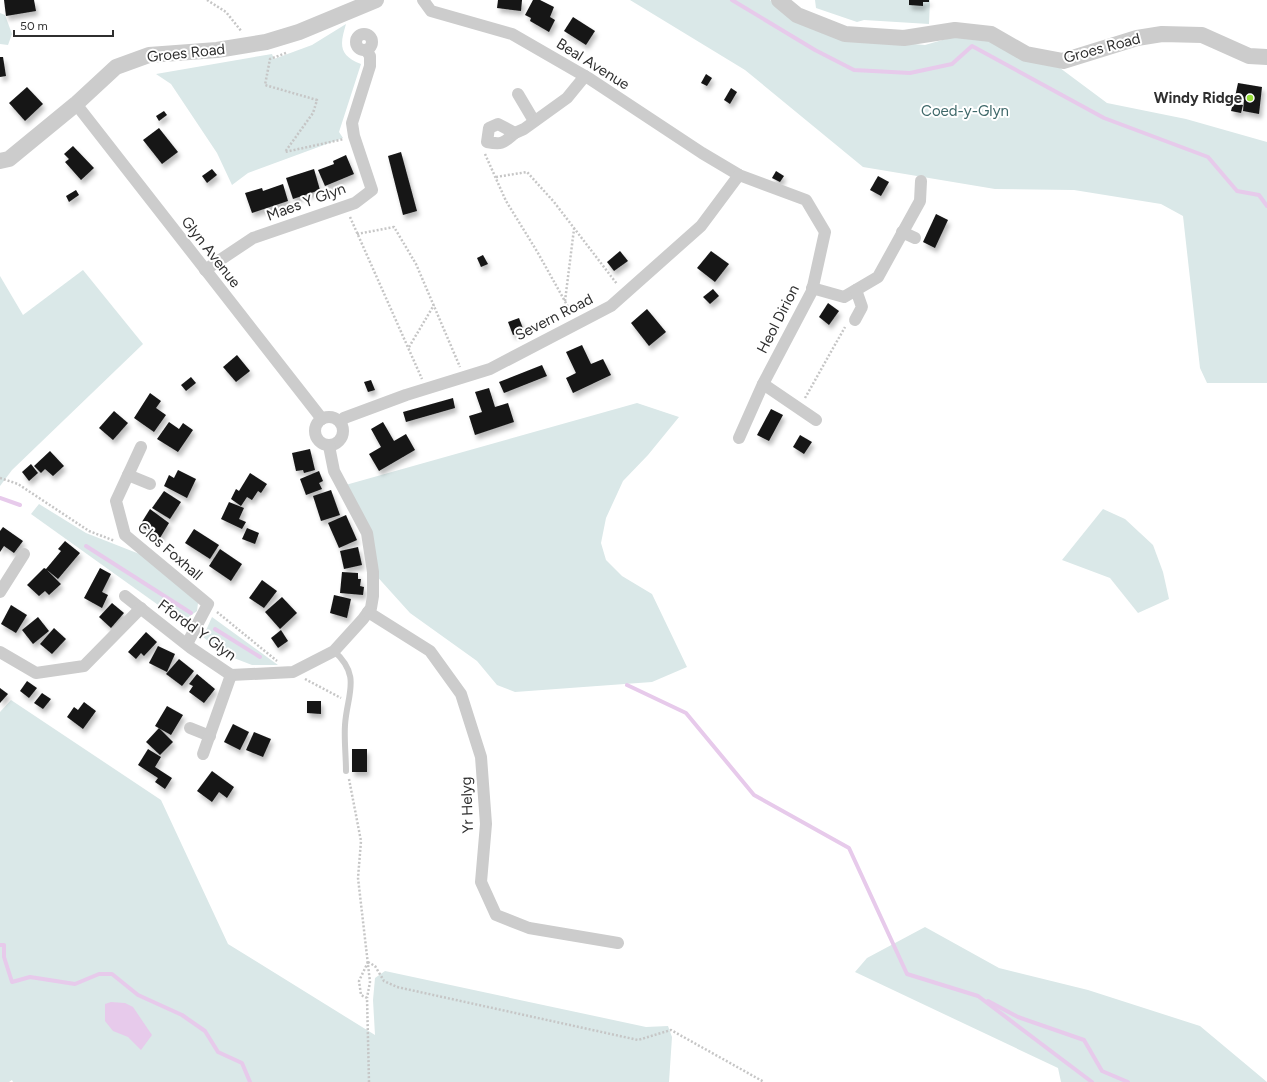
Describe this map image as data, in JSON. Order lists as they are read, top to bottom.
{
  "streets": {
    "street": [
      "Groes Road",
      "Beal Avenue",
      "Maes Y Glyn",
      "Glyn Avenue",
      "Severn Road",
      "Heol Dirion",
      "Clos Foxhall",
      "Ffordd Y Glyn",
      "Yr Helyg"
    ]
  },
  "crossings": [
    ["Groes Road", "Glyn Avenue"],
    ["Beal Avenue", "Severn Road"],
    ["Beal Avenue", "Heol Dirion"],
    ["Maes Y Glyn", "Glyn Avenue"],
    ["Glyn Avenue", "Severn Road"],
    ["Glyn Avenue", "Ffordd Y Glyn"],
    ["Severn Road", "Heol Dirion"],
    ["Severn Road", "Ffordd Y Glyn"],
    ["Ffordd Y Glyn", "Yr Helyg"]
  ],
  "parks": ["Coed-y-Glyn"],
  "places": ["Windy Ridge"],
  "scale_bar": "50 m"
}
